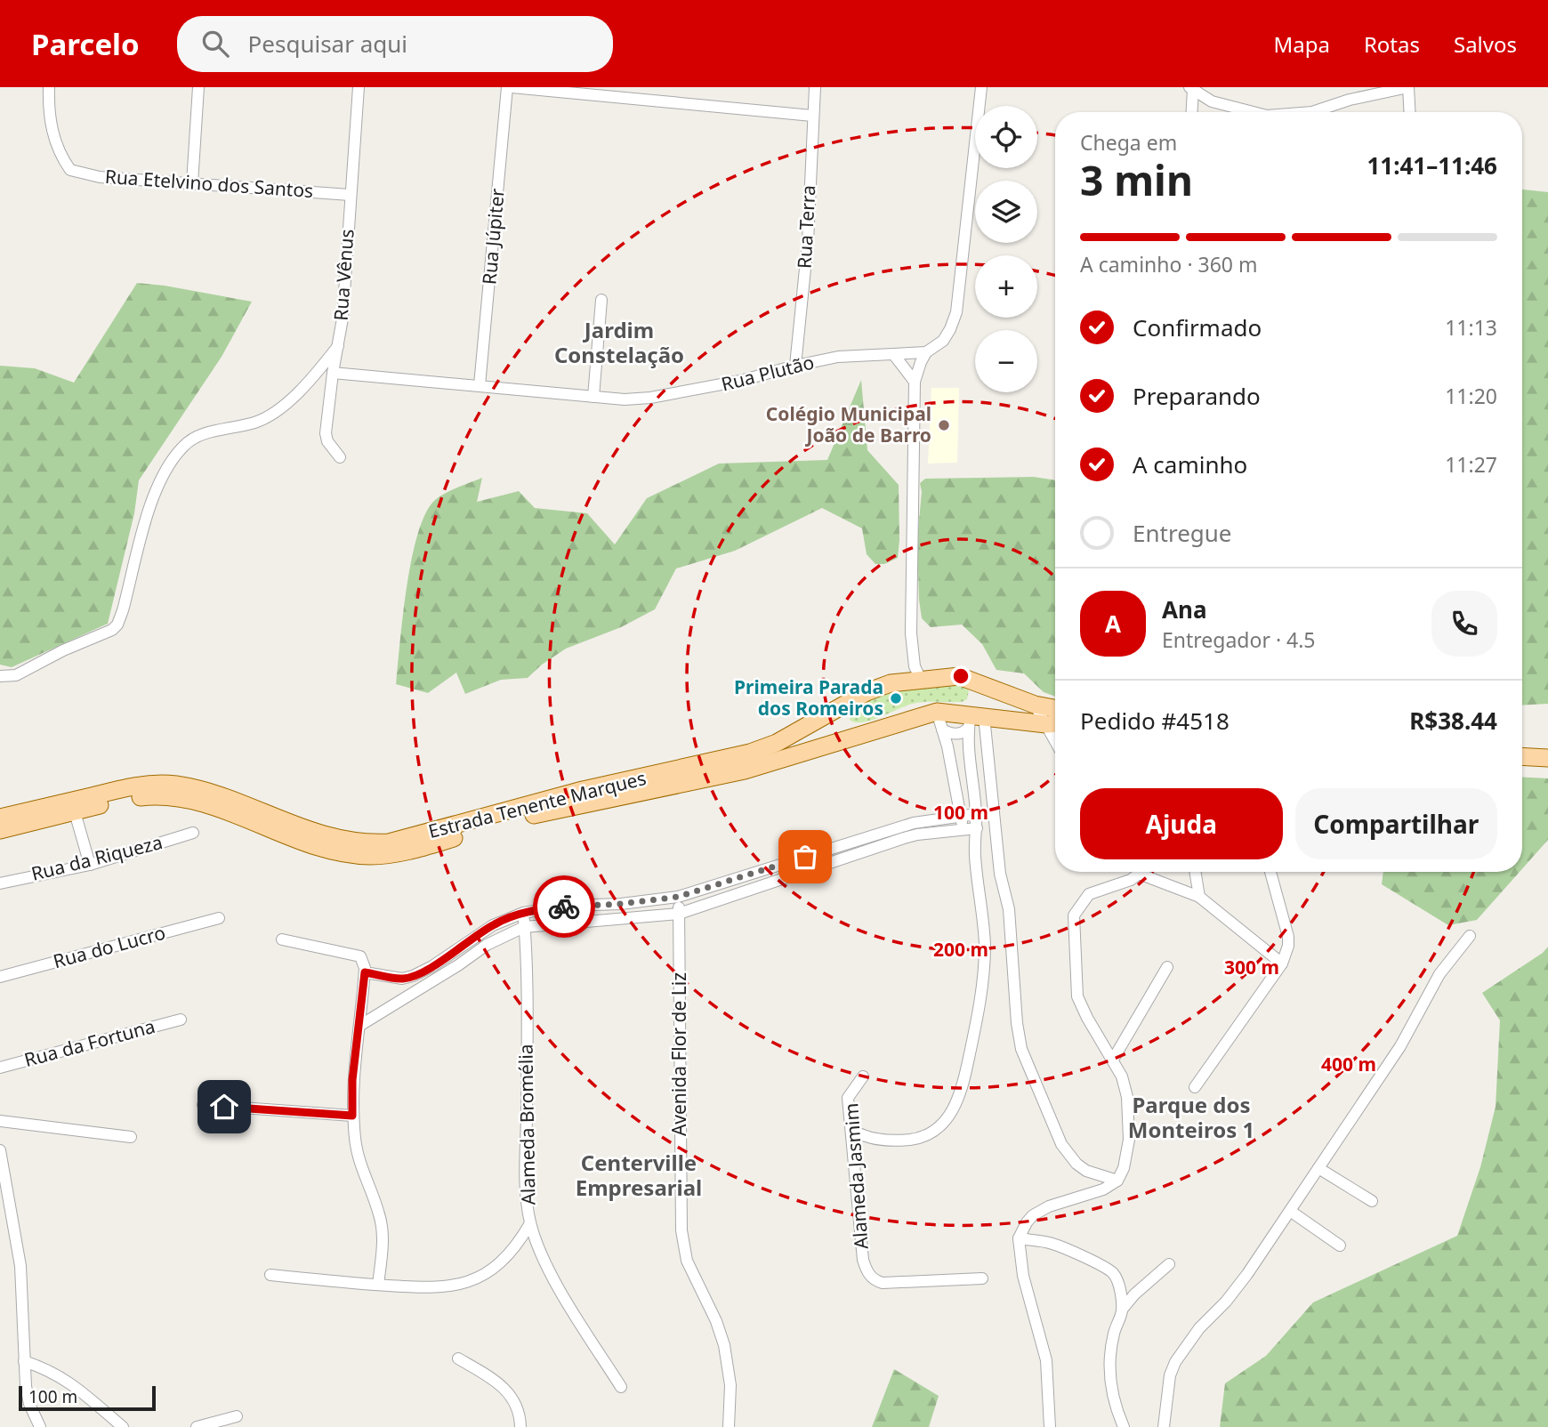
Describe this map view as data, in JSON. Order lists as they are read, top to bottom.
{
  "streets": {
    "main road": ["Estrada Tenente Marques"],
    "street": [
      "Rua Etelvino dos Santos",
      "Rua Terra",
      "Rua Júpiter",
      "Rua Vênus",
      "Rua Plutão",
      "Rua da Riqueza",
      "Rua do Lucro",
      "Rua da Fortuna",
      "Avenida Flor de Liz",
      "Alameda Bromélia",
      "Alameda Jasmim"
    ]
  },
  "crossings": [
    ["Rua Etelvino dos Santos", "Rua Vênus"],
    ["Rua Terra", "Rua Plutão"],
    ["Rua Júpiter", "Rua Plutão"],
    ["Rua Vênus", "Rua Plutão"]
  ],
  "districts": ["Jardim Constelação", "Parque dos Monteiros 1", "Centerville Empresarial"],
  "places": ["Colégio Municipal João de Barro", "Primeira Parada dos Romeiros"],
  "scale_bar": "100 m",
  "page": {
    "header": "Parcelo",
    "search": "Pesquisar aqui",
    "nav": ["Mapa", "Rotas", "Salvos"],
    "map_buttons": ["+", "−"],
    "heading": ["3 min", "Chega em", "11:41–11:46"],
    "panel": [
      "Ana",
      "Entregador · 4.5",
      "Pedido #4518",
      "R$38.44"
    ],
    "bar": "A caminho · 360 m",
    "list": [
      ["Confirmado", "11:13"],
      ["Preparando", "11:20"],
      ["A caminho", "11:27"],
      "Entregue"
    ],
    "round": "A",
    "buttons": ["Ajuda", "Compartilhar"],
    "scale": "100 m"
  },
  "rings": [
    "100 m",
    "200 m",
    "300 m",
    "400 m"
  ]
}
